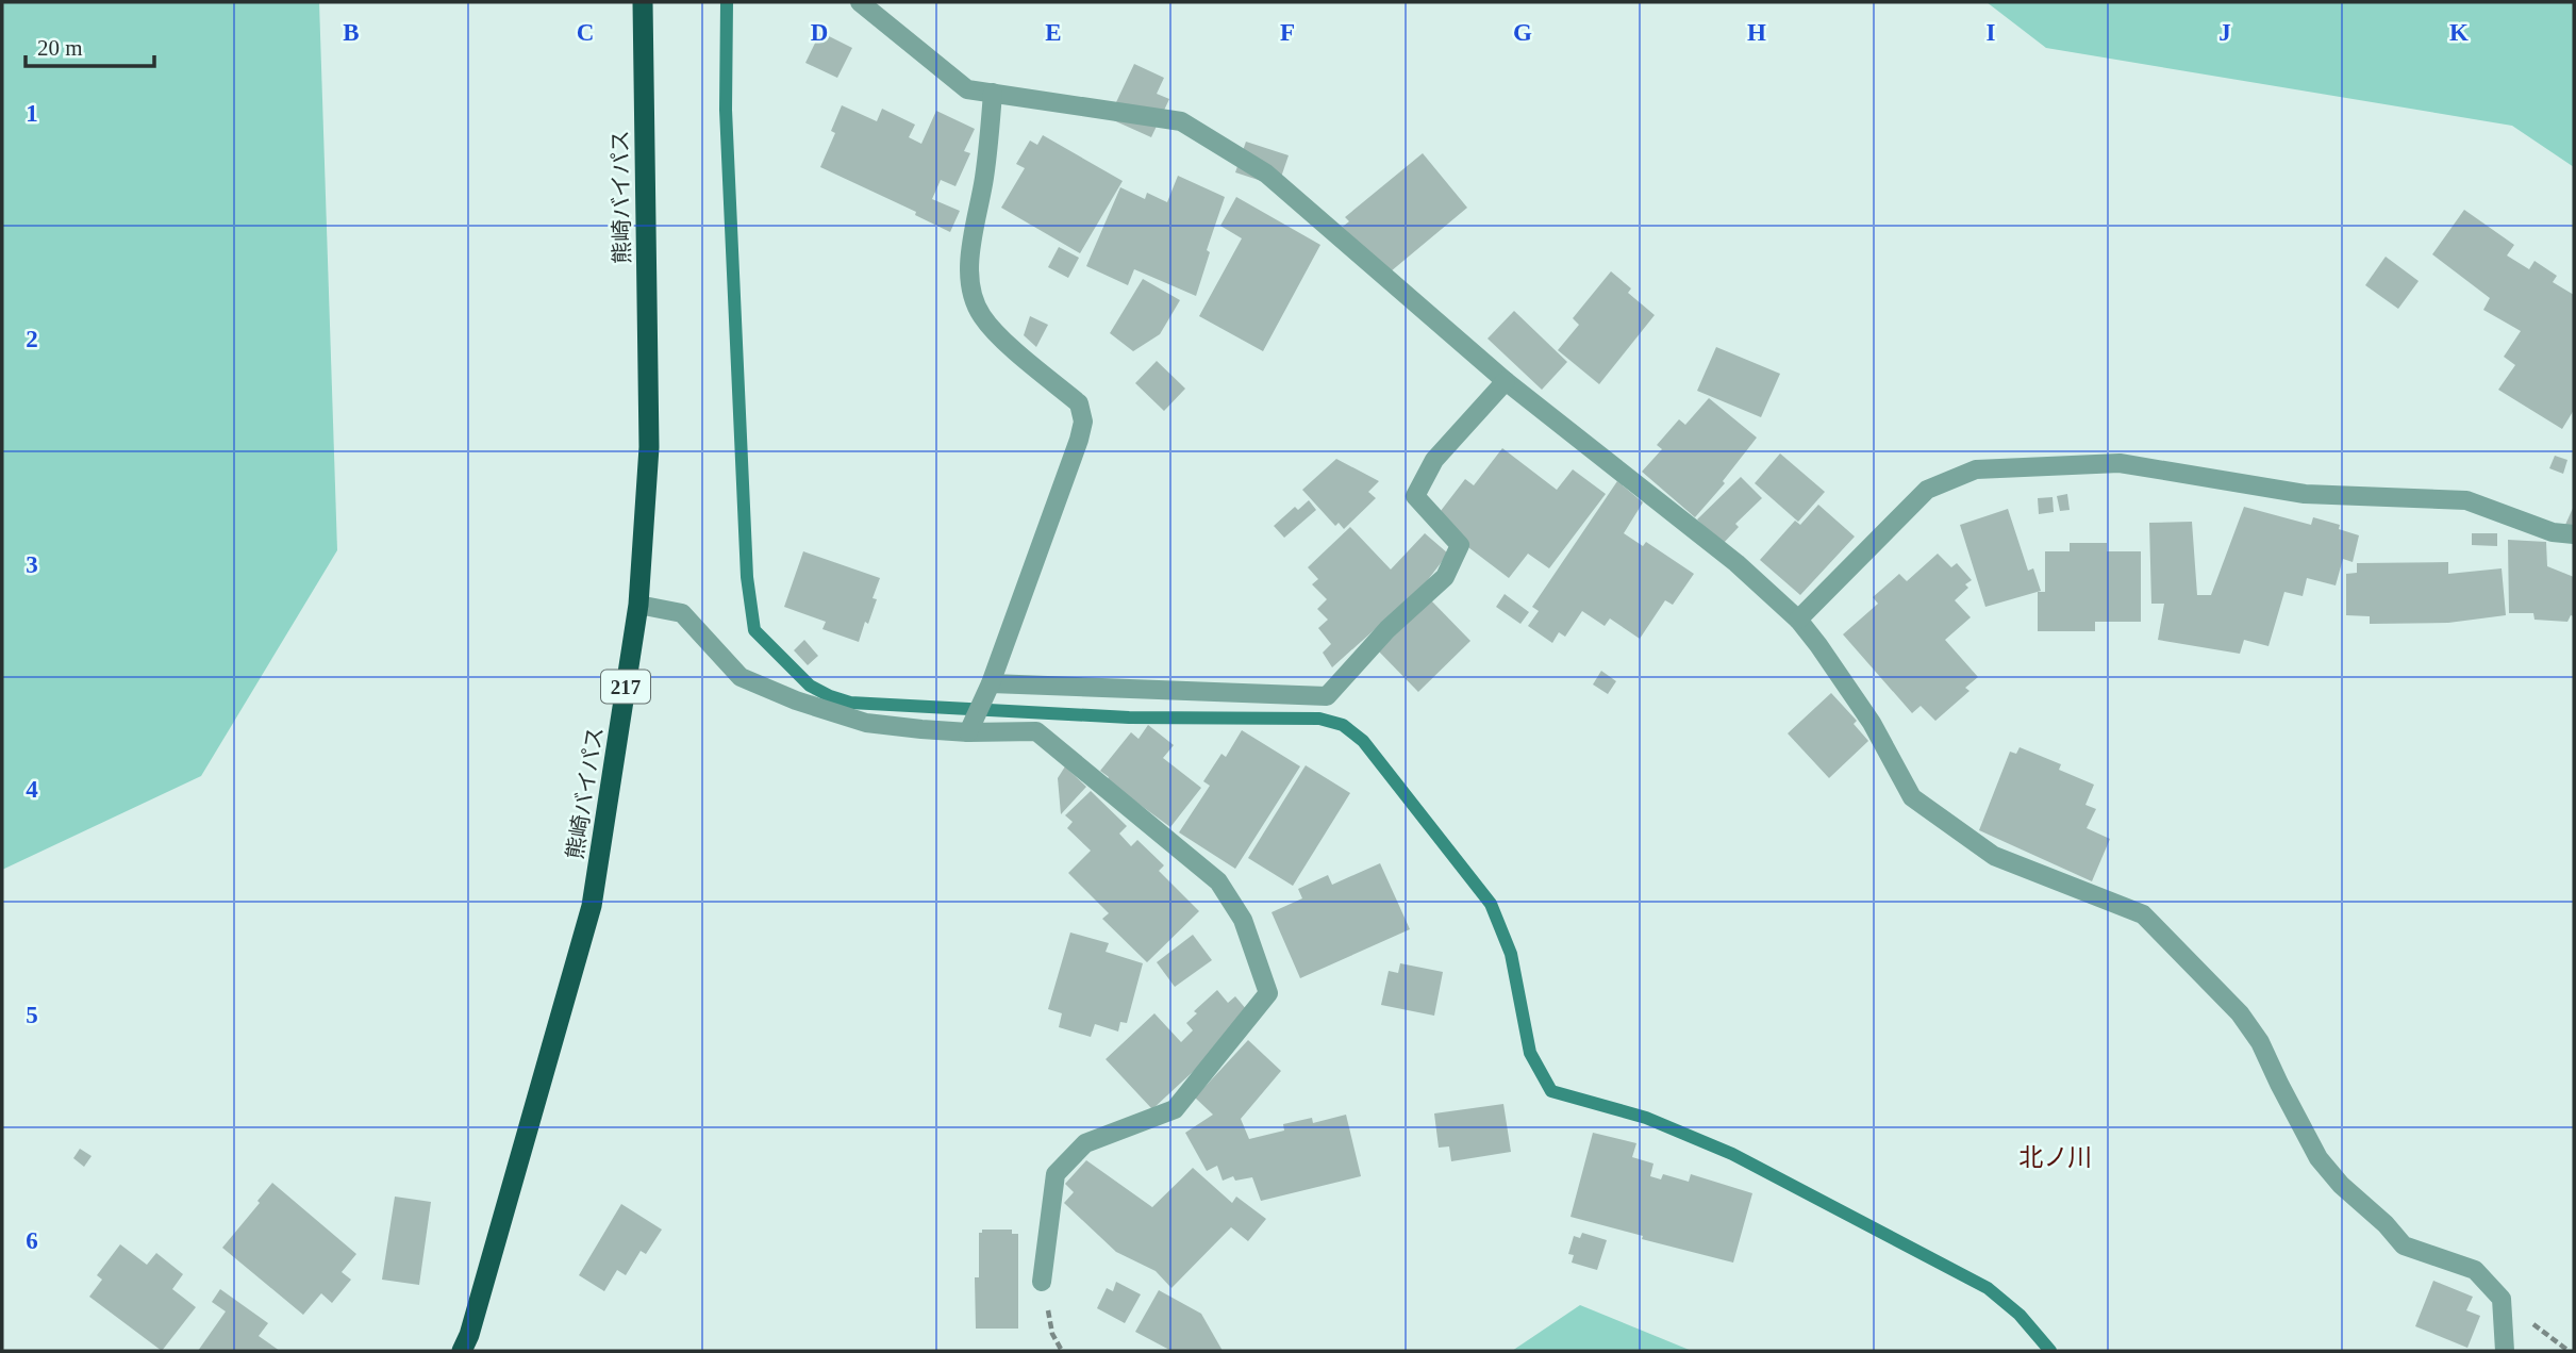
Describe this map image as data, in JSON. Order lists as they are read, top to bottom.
{
  "streets": {
    "highway": ["熊崎バイパス", "217"]
  },
  "districts": ["北ノ川"],
  "scale_bar": "20 m",
  "grid": {
    "columns": [
      "B",
      "C",
      "D",
      "E",
      "F",
      "G",
      "H",
      "I",
      "J",
      "K"
    ],
    "rows": [
      "1",
      "2",
      "3",
      "4",
      "5",
      "6"
    ]
  }
}
